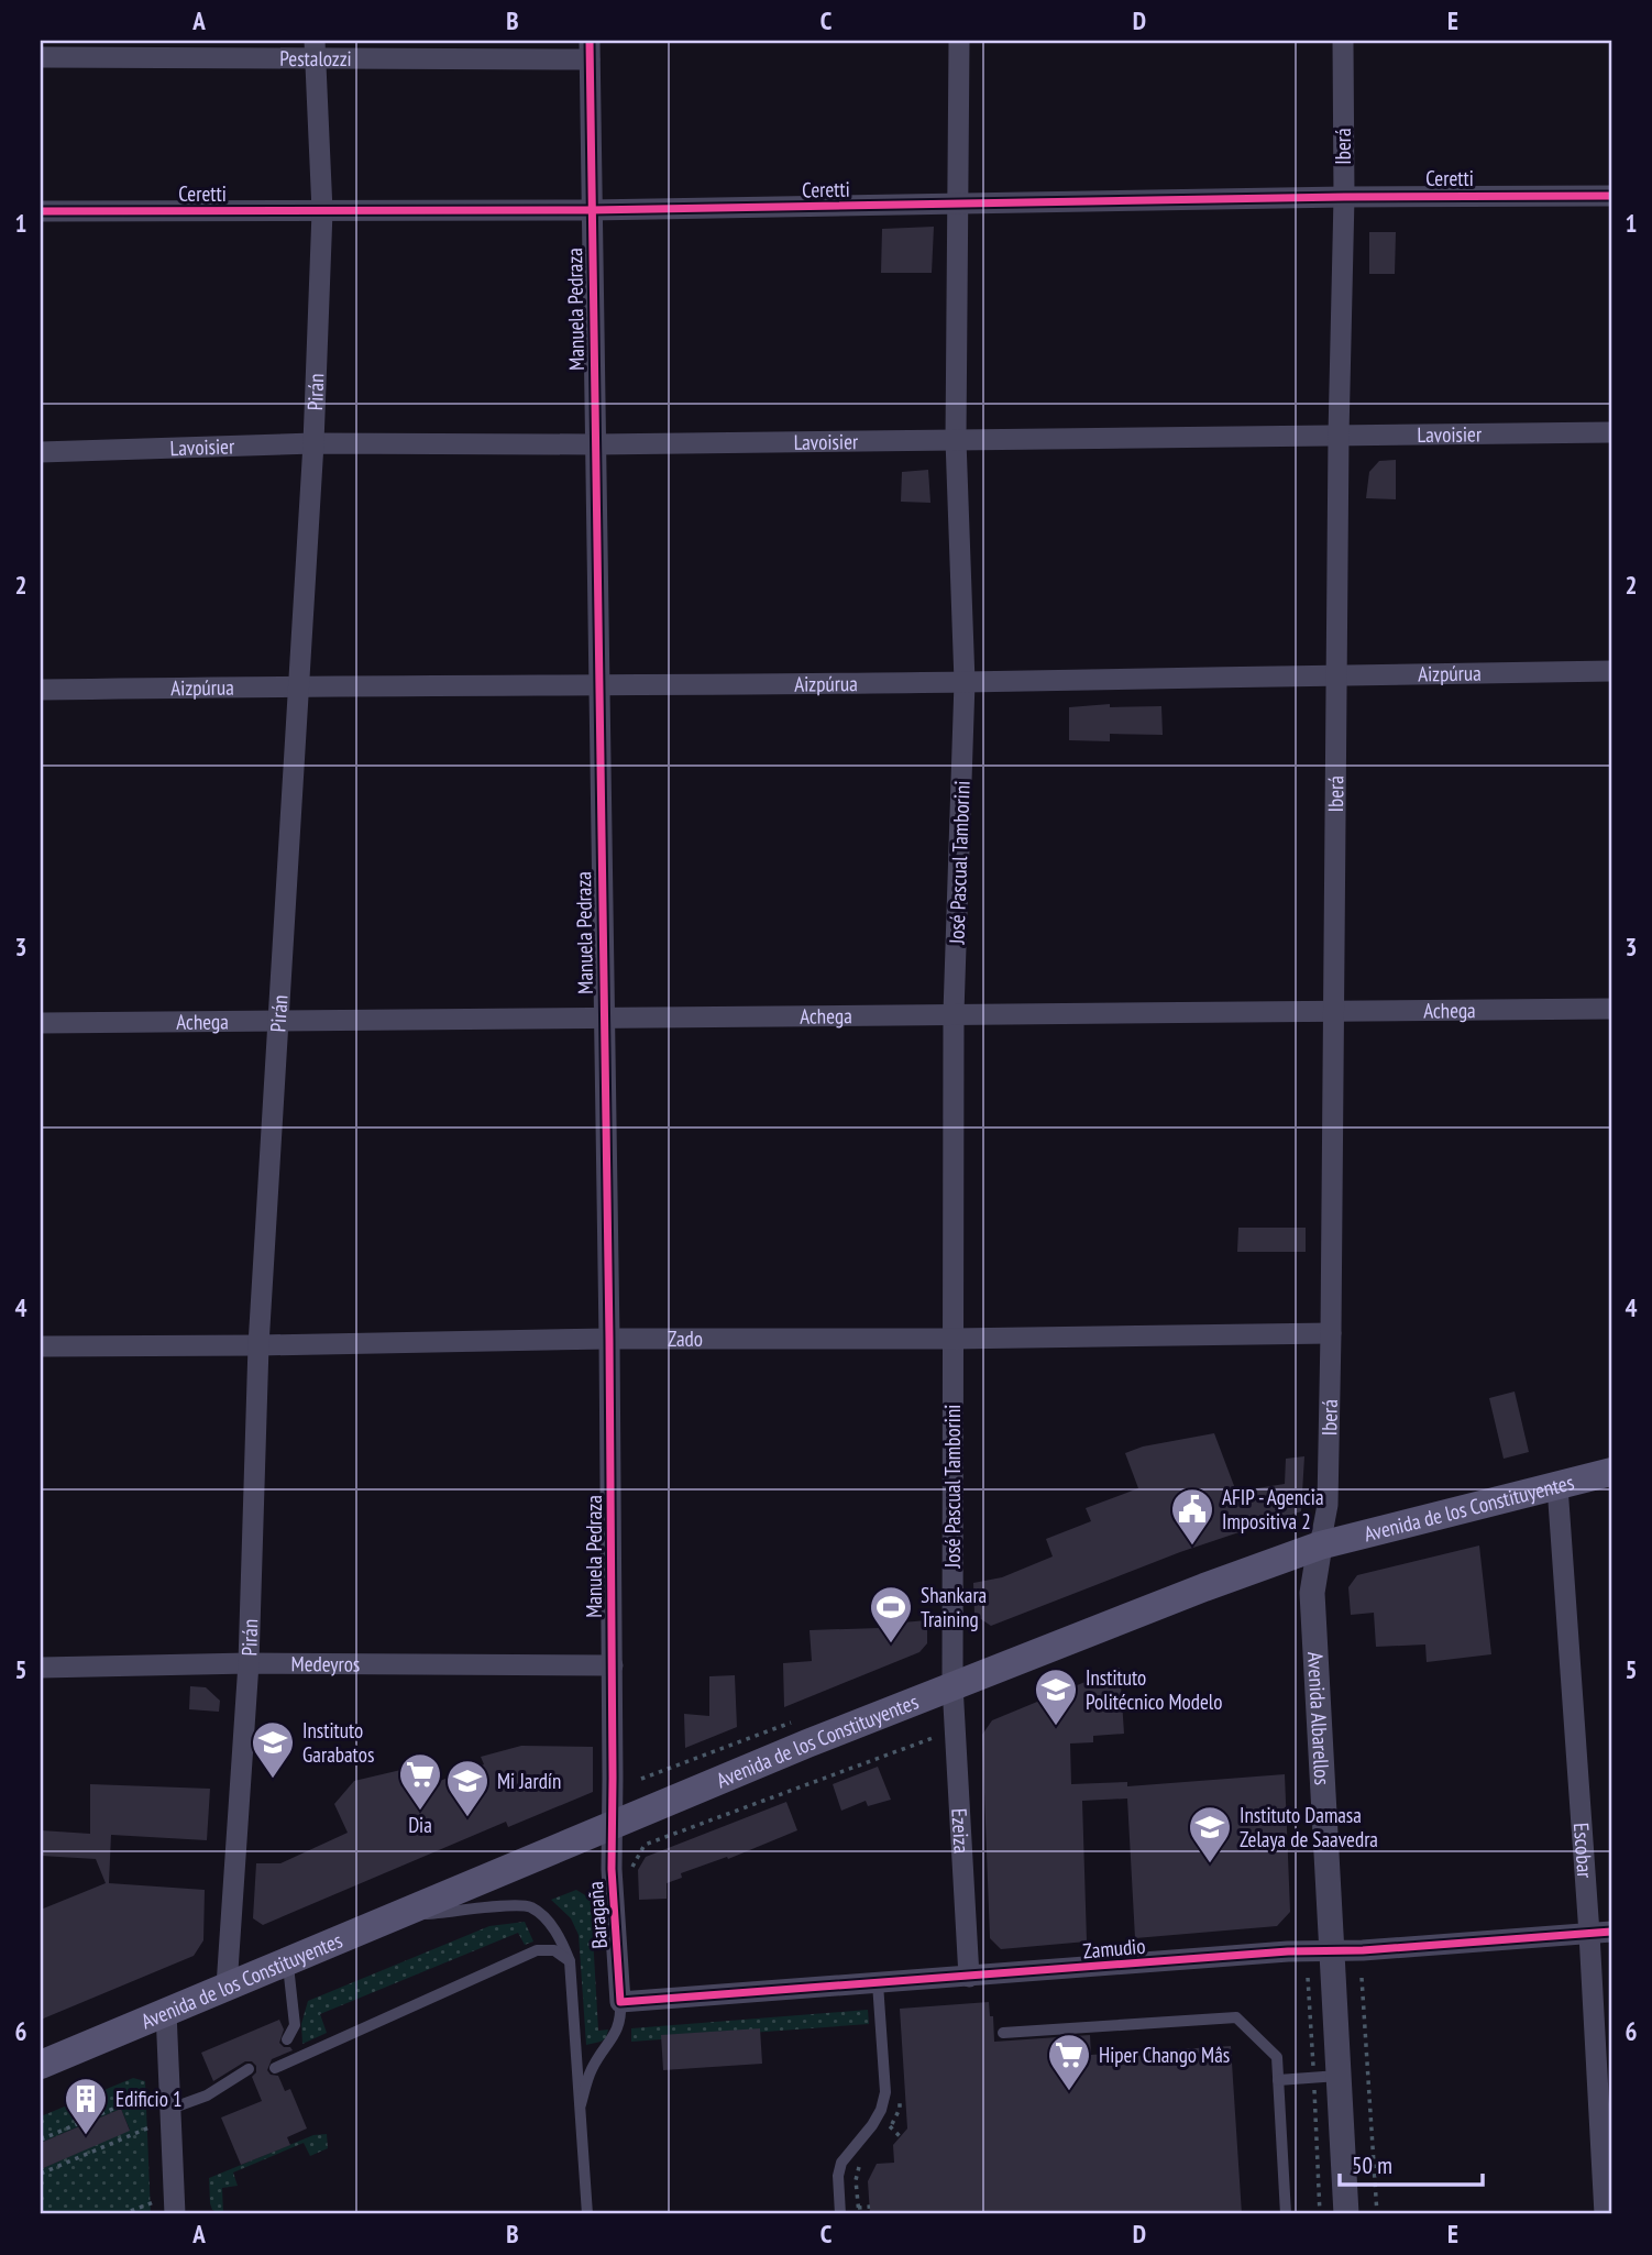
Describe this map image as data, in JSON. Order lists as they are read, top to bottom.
{
  "streets": {
    "main road": ["Avenida de los Constituyentes"],
    "street": [
      "Pestalozzi",
      "Iberá",
      "Ceretti",
      "Manuela Pedraza",
      "Pirán",
      "Lavoisier",
      "Aizpúrua",
      "José Pascual Tamborini",
      "Achega",
      "Zado",
      "Medeyros",
      "Avenida Albarellos",
      "Ezeiza",
      "Escobar",
      "Baragaña",
      "Zamudio"
    ]
  },
  "crossings": [
    ["Pestalozzi", "Manuela Pedraza"],
    ["Pestalozzi", "Pirán"],
    ["Iberá", "Ceretti"],
    ["Iberá", "Lavoisier"],
    ["Iberá", "Aizpúrua"],
    ["Iberá", "Achega"],
    ["Iberá", "Zado"],
    ["Iberá", "Avenida de los Constituyentes"],
    ["Iberá", "Avenida Albarellos"],
    ["Ceretti", "Manuela Pedraza"],
    ["Ceretti", "Pirán"],
    ["Ceretti", "José Pascual Tamborini"],
    ["Manuela Pedraza", "Lavoisier"],
    ["Manuela Pedraza", "Aizpúrua"],
    ["Manuela Pedraza", "Achega"],
    ["Manuela Pedraza", "Zado"],
    ["Manuela Pedraza", "Avenida de los Constituyentes"],
    ["Manuela Pedraza", "Medeyros"],
    ["Manuela Pedraza", "Baragaña"],
    ["Pirán", "Lavoisier"],
    ["Pirán", "Aizpúrua"],
    ["Pirán", "Achega"],
    ["Pirán", "Zado"],
    ["Pirán", "Avenida de los Constituyentes"],
    ["Pirán", "Medeyros"],
    ["Lavoisier", "José Pascual Tamborini"],
    ["Aizpúrua", "José Pascual Tamborini"],
    ["José Pascual Tamborini", "Achega"],
    ["José Pascual Tamborini", "Zado"],
    ["José Pascual Tamborini", "Avenida de los Constituyentes"],
    ["José Pascual Tamborini", "Ezeiza"],
    ["Avenida de los Constituyentes", "Avenida Albarellos"],
    ["Avenida de los Constituyentes", "Ezeiza"],
    ["Avenida de los Constituyentes", "Escobar"],
    ["Avenida de los Constituyentes", "Baragaña"],
    ["Avenida Albarellos", "Zamudio"],
    ["Ezeiza", "Zamudio"],
    ["Escobar", "Zamudio"],
    ["Baragaña", "Zamudio"]
  ],
  "places": {
    "public building": ["AFIP - Agencia Impositiva 2"],
    "sports": ["Shankara Training"],
    "school or university": [
      "Instituto Politécnico Modelo",
      "Instituto Garabatos",
      "Mi Jardín",
      "Instituto Damasa Zelaya de Saavedra"
    ],
    "supermarket": ["Dia", "Hiper Chango Mâs"],
    "building": ["Edificio 1"]
  },
  "scale_bar": "50 m",
  "grid": {
    "columns": [
      "A",
      "B",
      "C",
      "D",
      "E"
    ],
    "rows": [
      "1",
      "2",
      "3",
      "4",
      "5",
      "6"
    ]
  }
}
